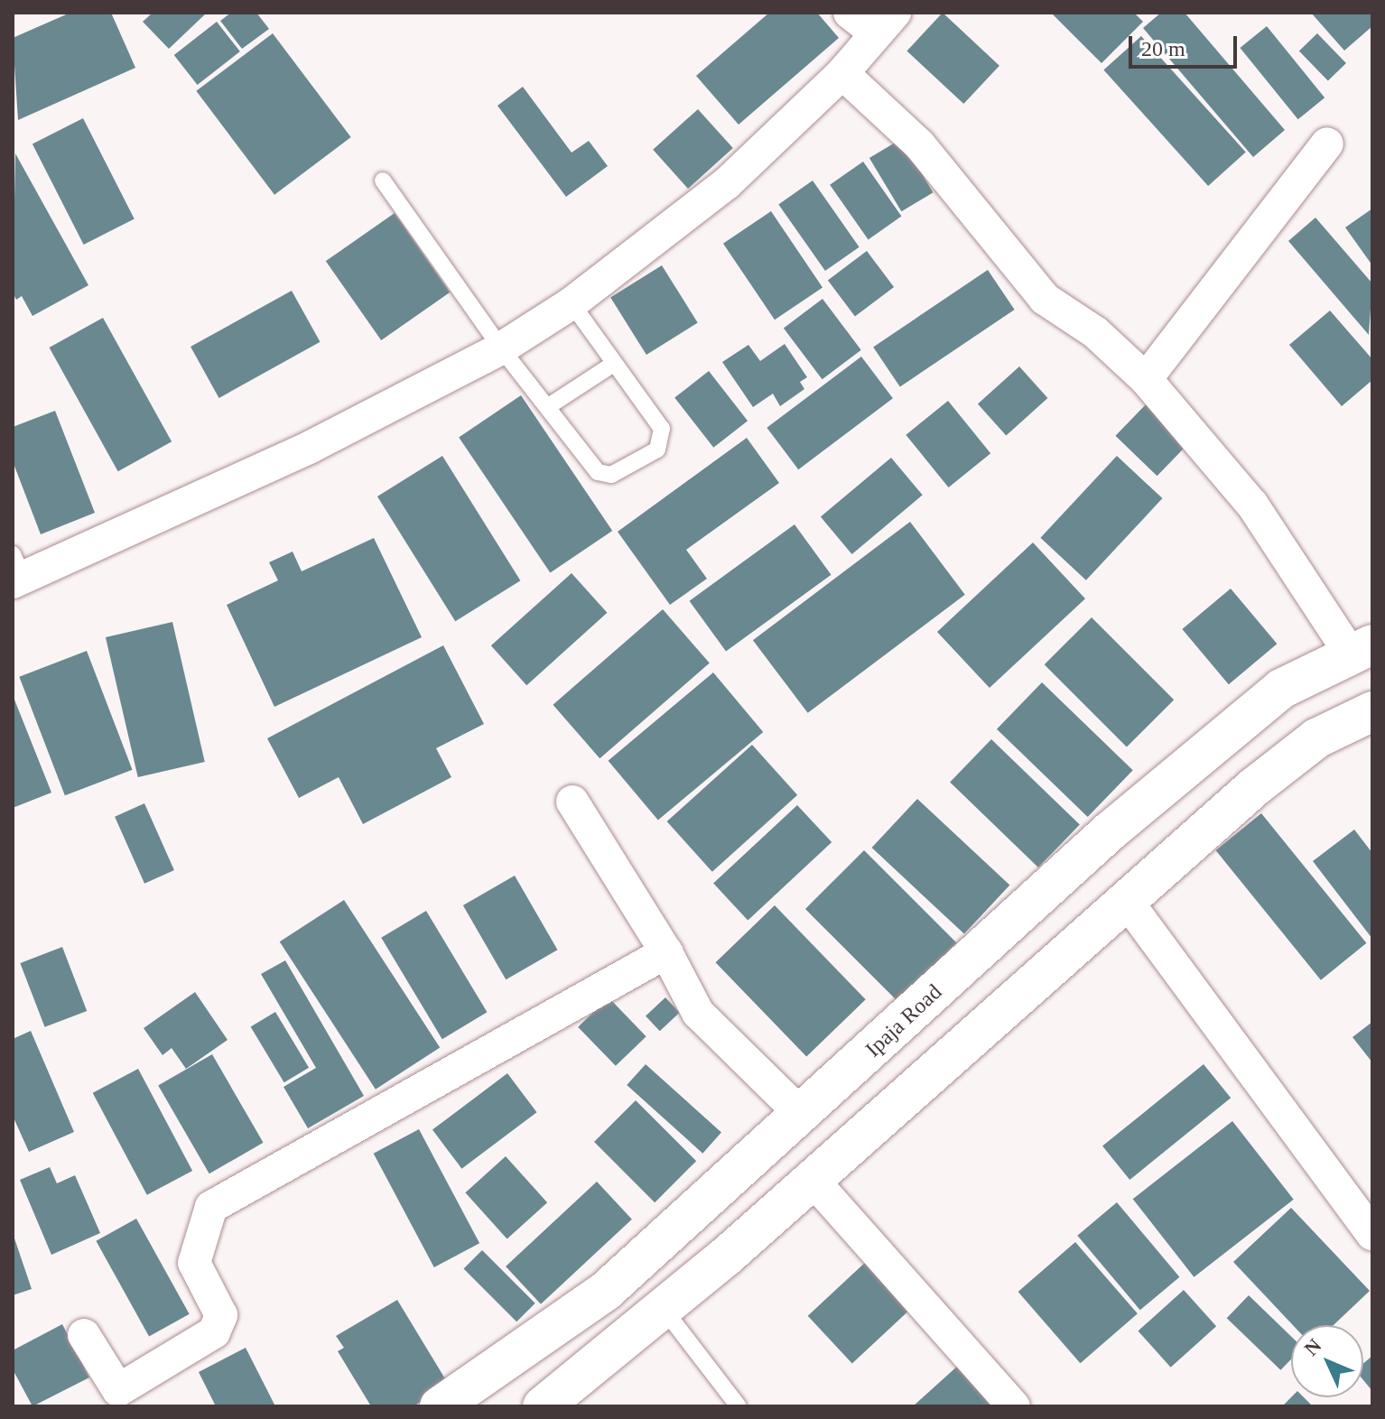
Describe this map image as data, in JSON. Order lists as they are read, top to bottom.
{
  "streets": {
    "main road": ["Ipaja Road"]
  },
  "scale_bar": "20 m",
  "north": "top left"
}
